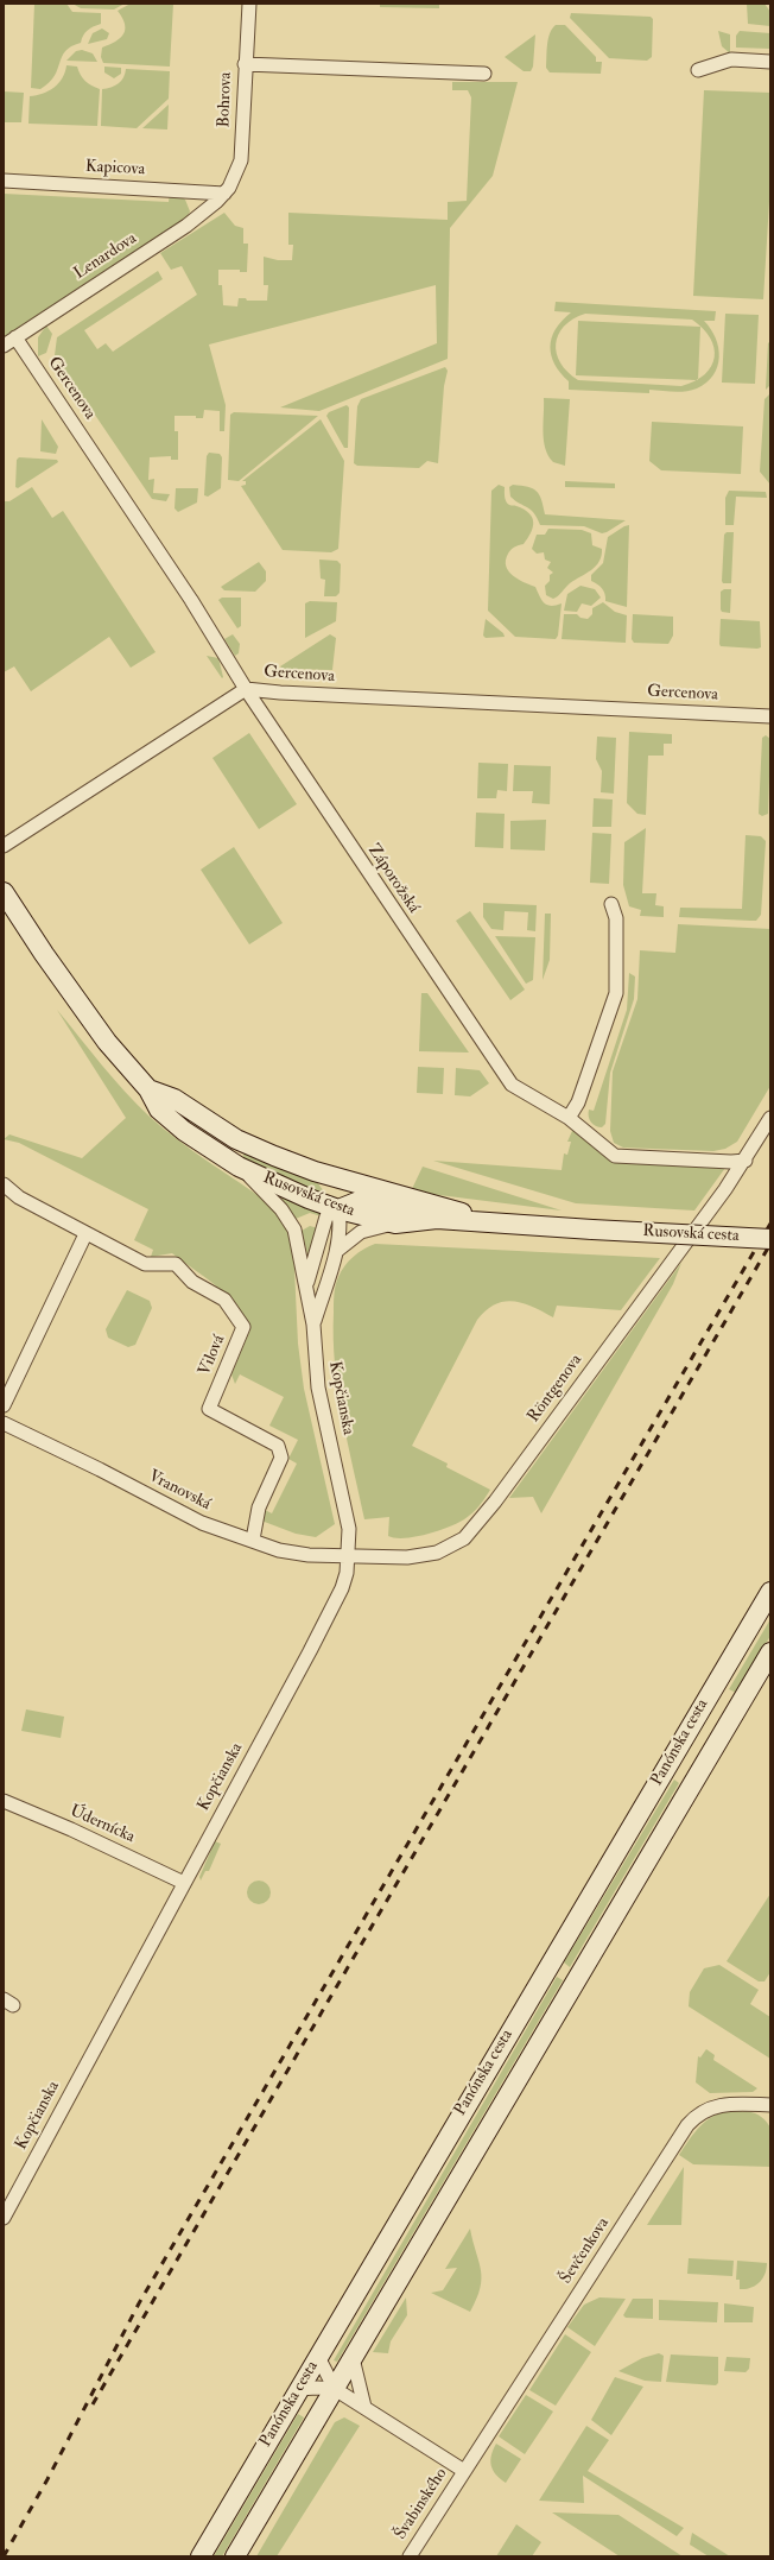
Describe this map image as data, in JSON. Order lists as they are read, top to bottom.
{
  "streets": {
    "main road": ["Rusovská cesta", "Panónska cesta"],
    "street": [
      "Bohrova",
      "Kapicova",
      "Lenardova",
      "Gercenova",
      "Záporožská",
      "Vilová",
      "Röntgenova",
      "Kopčianska",
      "Vranovská",
      "Údernícka",
      "Ševčenkova",
      "Švabinského"
    ]
  },
  "crossings": [
    ["Bohrova", "Kapicova"],
    ["Bohrova", "Lenardova"],
    ["Kapicova", "Lenardova"],
    ["Lenardova", "Gercenova"],
    ["Gercenova", "Záporožská"],
    ["Rusovská cesta", "Kopčianska"],
    ["Vilová", "Vranovská"],
    ["Röntgenova", "Kopčianska"],
    ["Röntgenova", "Vranovská"],
    ["Kopčianska", "Vranovská"],
    ["Kopčianska", "Údernícka"],
    ["Ševčenkova", "Švabinského"]
  ]
}
